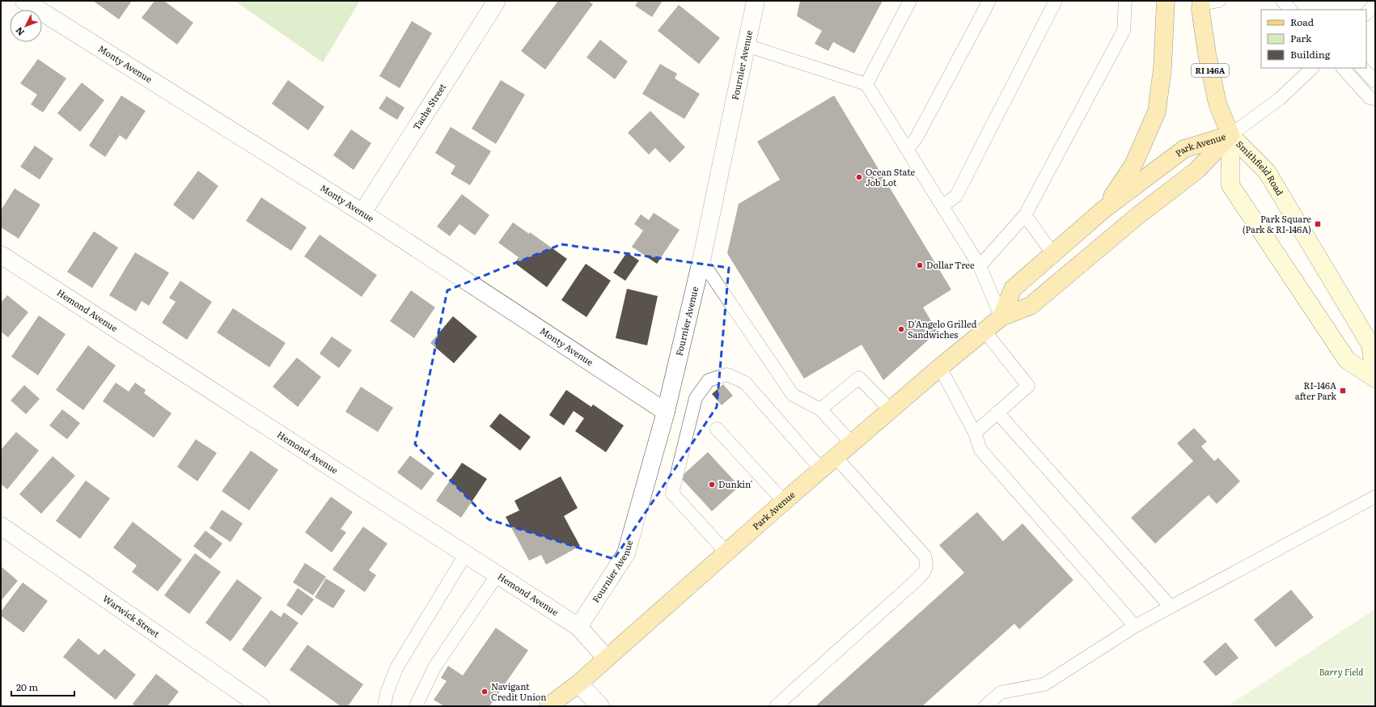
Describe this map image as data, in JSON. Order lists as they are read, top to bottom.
{
  "streets": {
    "main road": ["RI 146A", "Park Avenue", "Smithfield Road"],
    "street": [
      "Monty Avenue",
      "Fournier Avenue",
      "Tache Street",
      "Hemond Avenue",
      "Warwick Street"
    ]
  },
  "crossings": [
    ["Monty Avenue", "Fournier Avenue"],
    ["Monty Avenue", "Tache Street"],
    ["Fournier Avenue", "Hemond Avenue"],
    ["RI 146A", "Park Avenue"],
    ["RI 146A", "Smithfield Road"],
    ["Park Avenue", "Smithfield Road"],
    ["Park Avenue", "Hemond Avenue"]
  ],
  "parks": ["Barry Field"],
  "places": {
    "other": [
      "Ocean State Job Lot",
      "Dollar Tree",
      "D'Angelo Grilled Sandwiches",
      "Dunkin'",
      "Navigant Credit Union"
    ],
    "transit": ["Park Square (Park & RI-146A)", "RI-146A after Park"]
  },
  "legend": ["Road", "Park", "Building"],
  "scale_bar": "20 m",
  "north": "bottom left"
}
